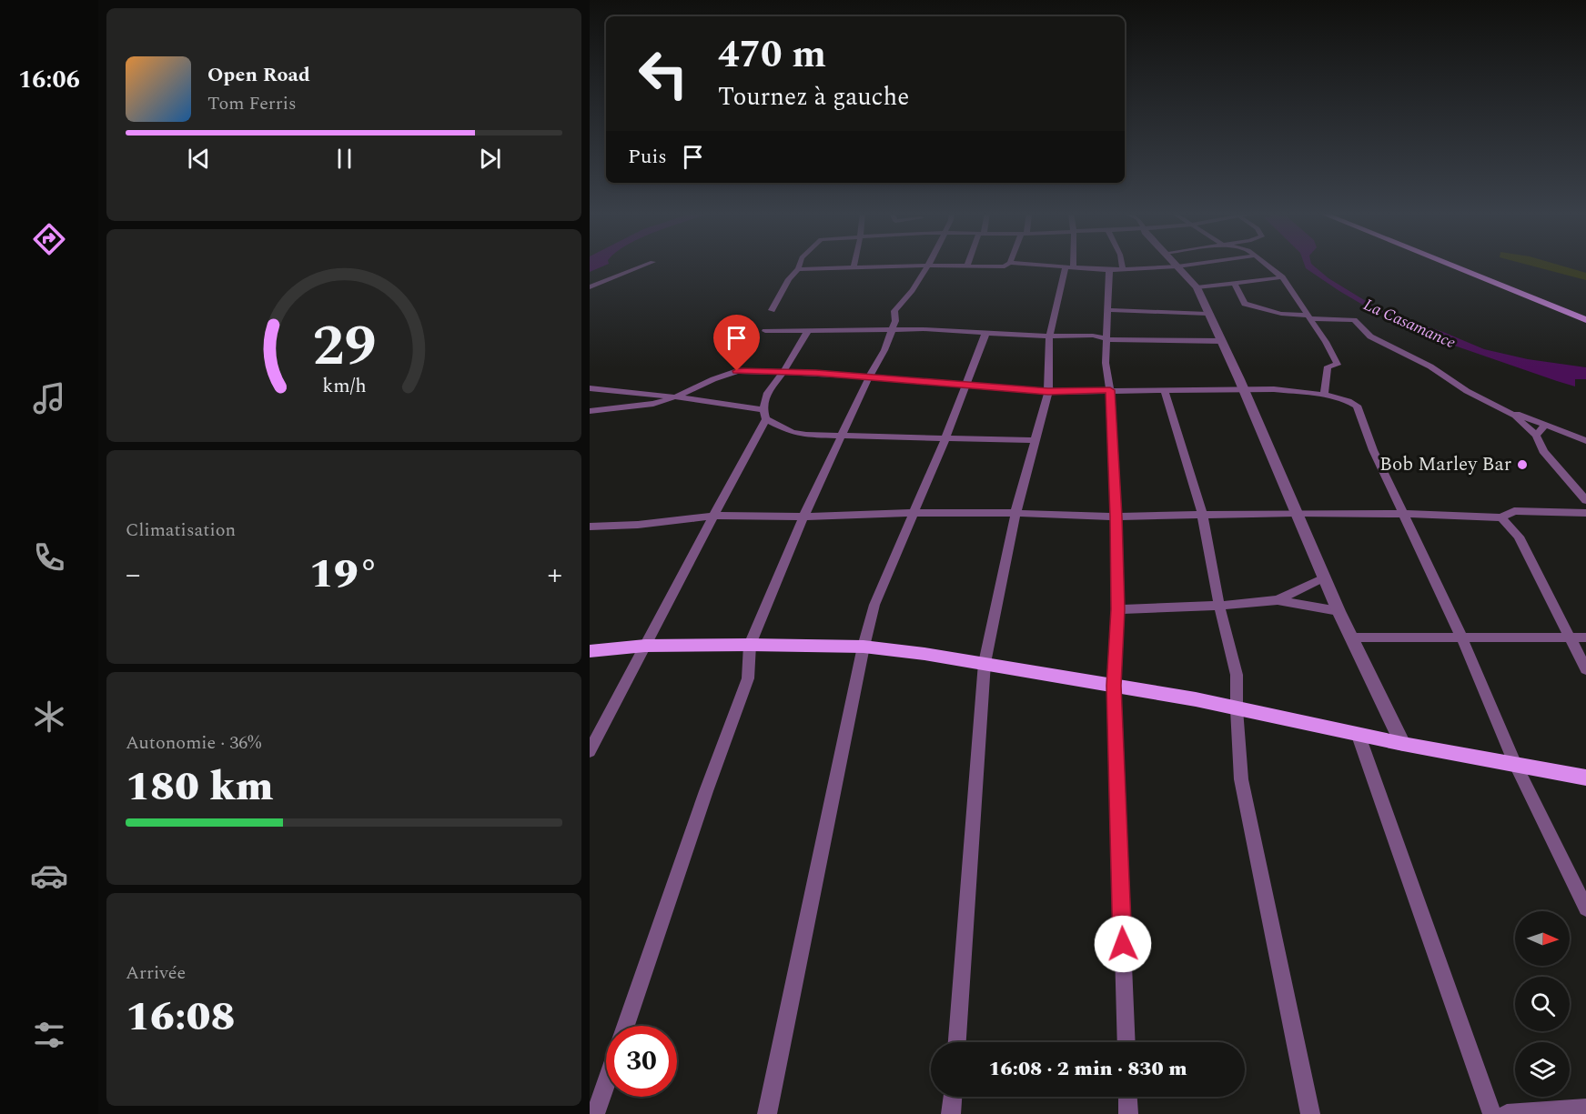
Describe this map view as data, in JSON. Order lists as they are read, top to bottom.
{
  "water": ["La Casamance"],
  "places": ["Bob Marley Bar"],
  "north": "right",
  "page": {
    "tabs": "16:06",
    "turn": ["470 m", "Tournez à gauche"],
    "song": ["Open Road", "Tom Ferris"],
    "then": "Puis",
    "tile": [
      "Climatisation",
      ["Autonomie · 36%", "180 km"],
      ["Arrivée", "16:08"]
    ],
    "heat": ["−", "19°", "+"],
    "limit": "30",
    "trip": "16:08 · 2 min · 830 m",
    "gauge": ["29", "km/h"]
  }
}
